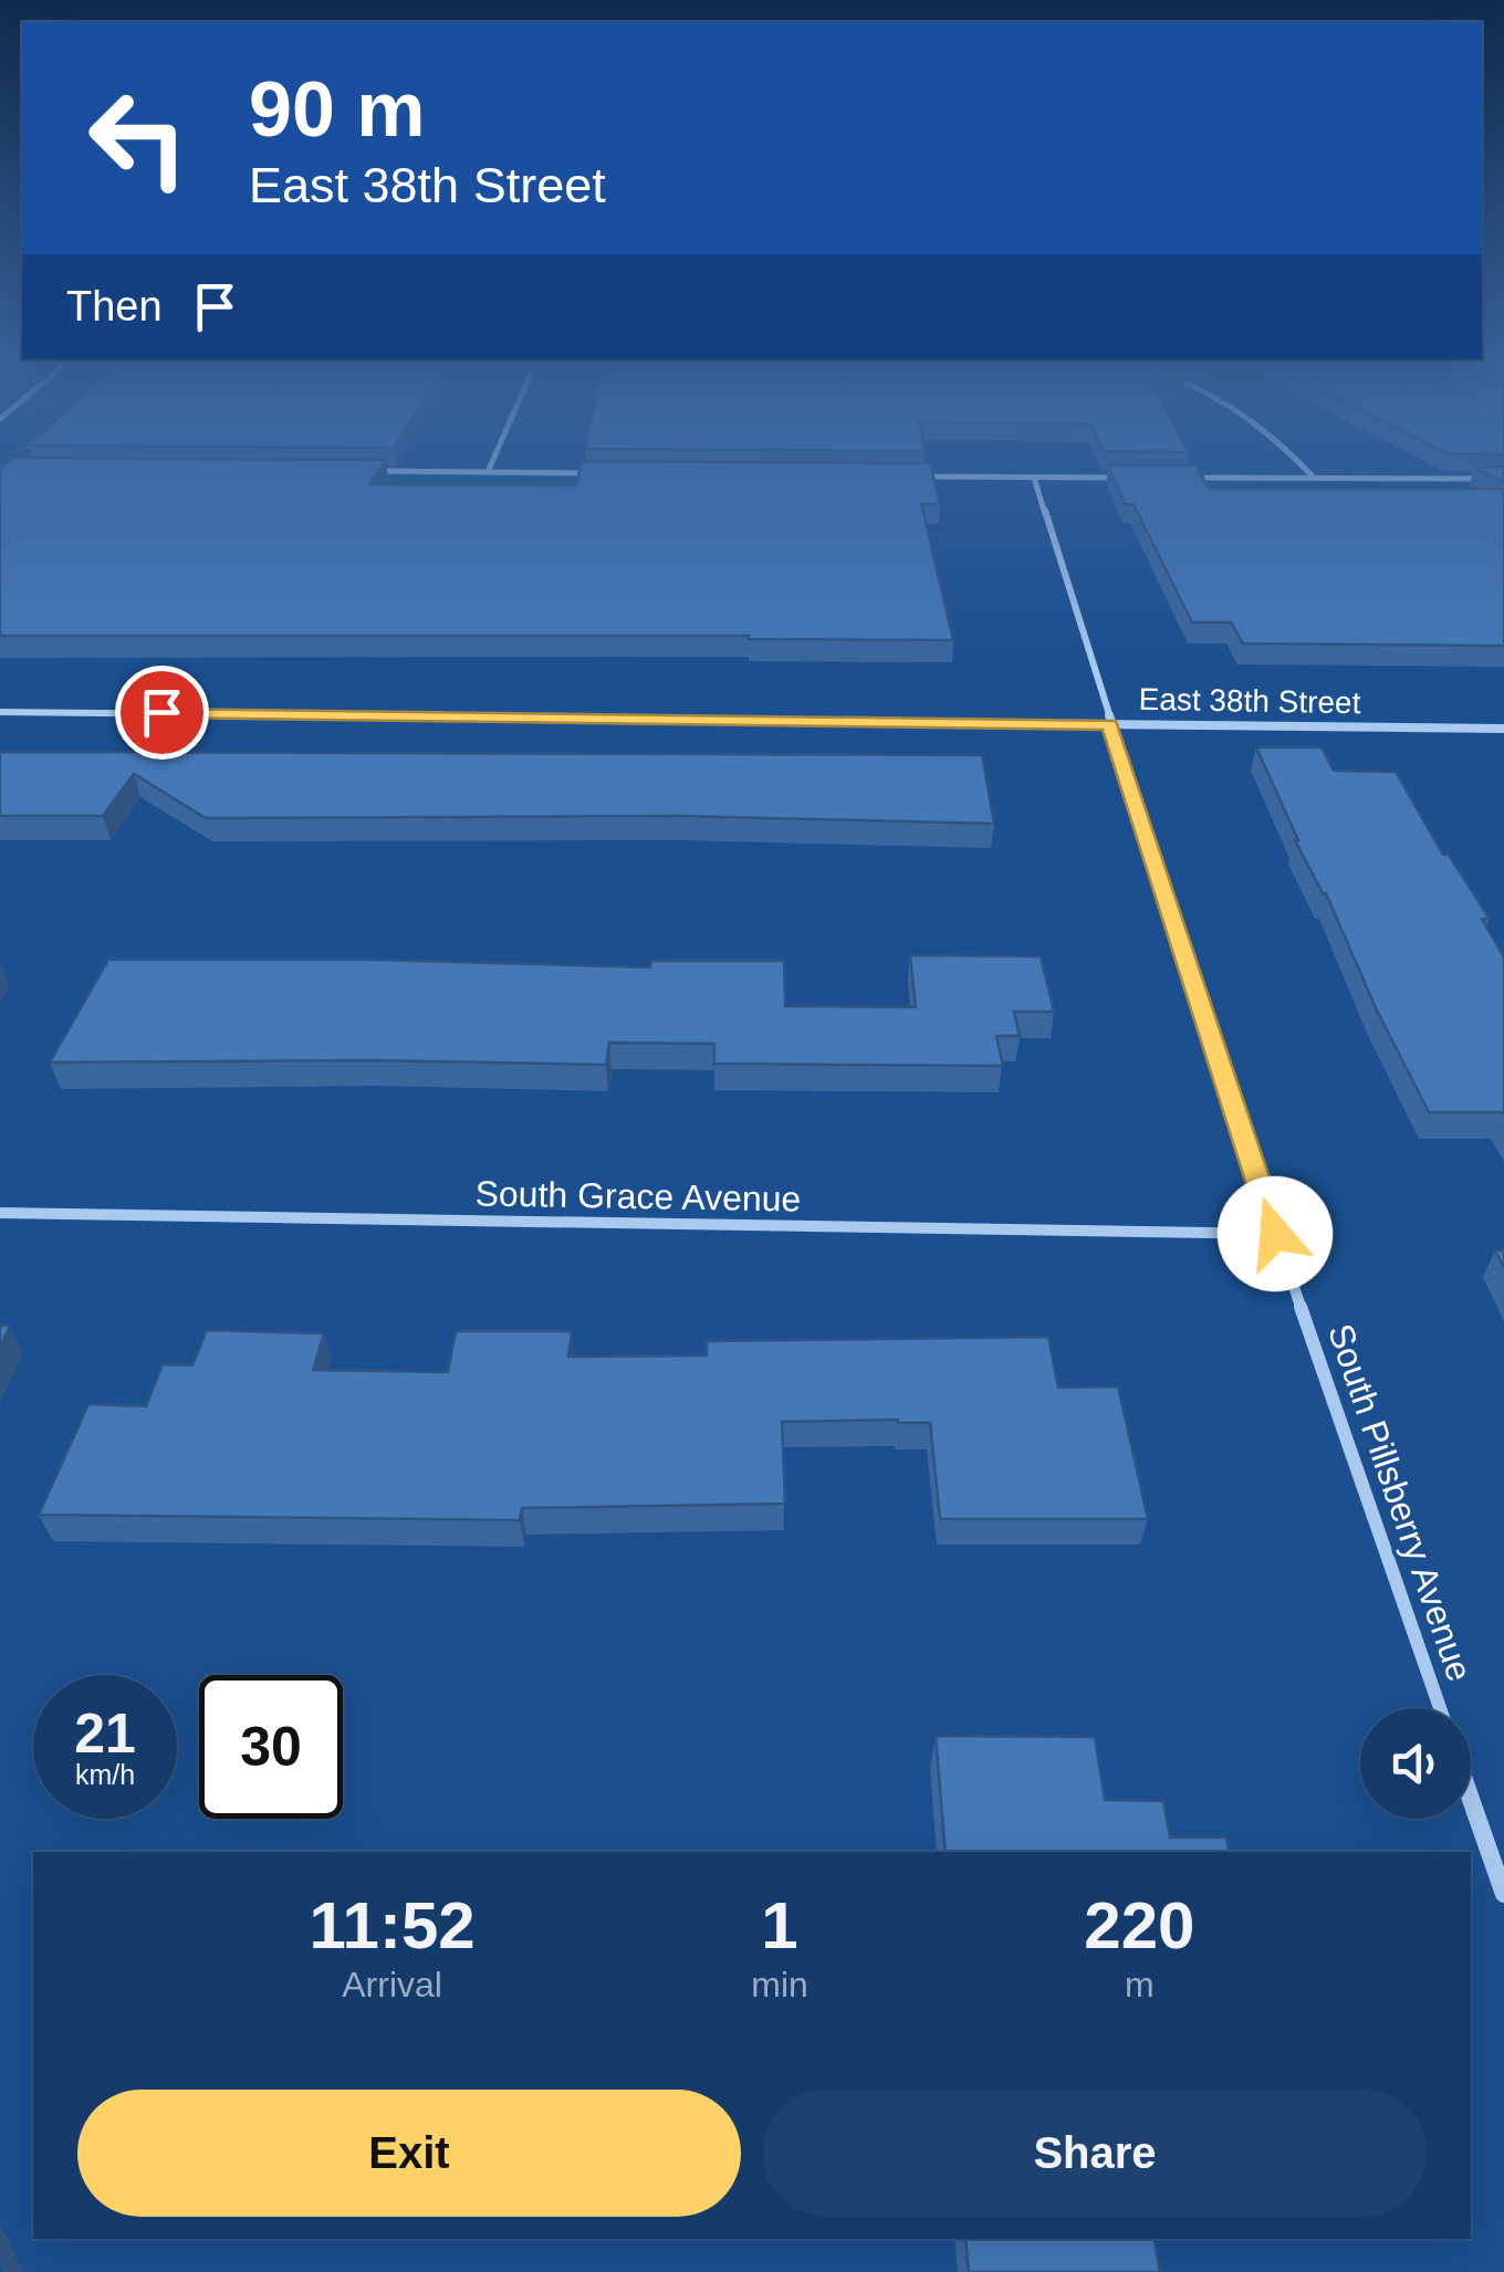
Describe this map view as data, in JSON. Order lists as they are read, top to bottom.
{
  "streets": {
    "street": ["East 38th Street", "South Grace Avenue", "South Pillsberry Avenue"]
  },
  "crossings": [
    ["East 38th Street", "South Pillsberry Avenue"],
    ["South Grace Avenue", "South Pillsberry Avenue"]
  ],
  "page": {
    "turn": ["90 m", "East 38th Street"],
    "then": "Then",
    "speed": "21 km/h",
    "limit": "30",
    "eta": [
      "11:52",
      "Arrival",
      "1",
      "min",
      "220",
      "m"
    ],
    "buttons": ["Exit", "Share"]
  }
}
